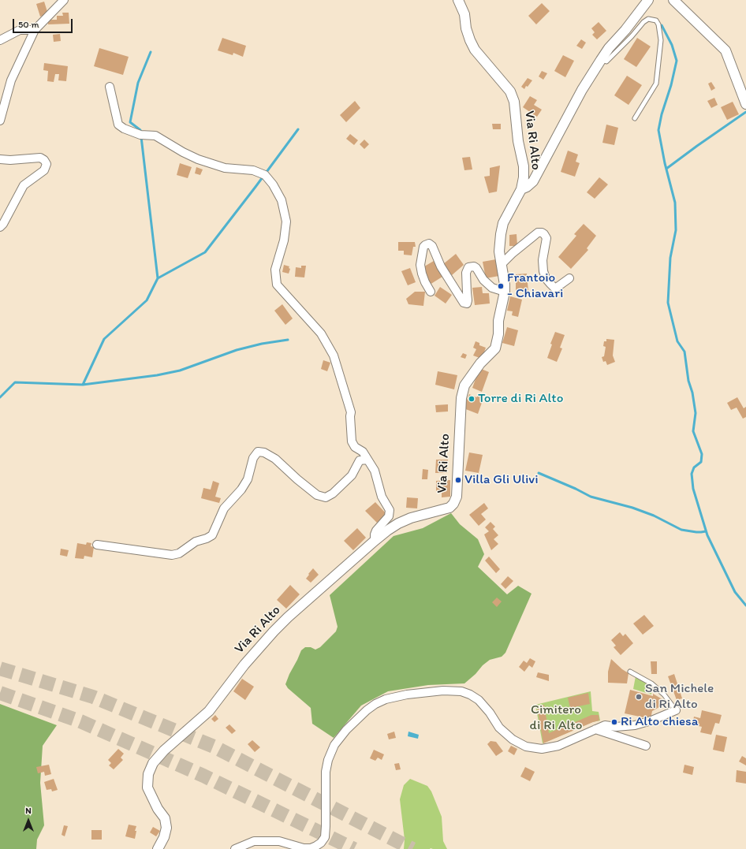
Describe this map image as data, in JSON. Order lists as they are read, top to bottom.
{
  "streets": {
    "street": ["Via Ri Alto"]
  },
  "parks": ["Cimitero di Ri Alto"],
  "places": [
    "Frantoio - Chiavari",
    "Torre di Ri Alto",
    "Villa Gli Ulivi",
    "San Michele di Ri Alto",
    "Ri Alto chiesa"
  ],
  "scale_bar": "50 m",
  "north": "top"
}
